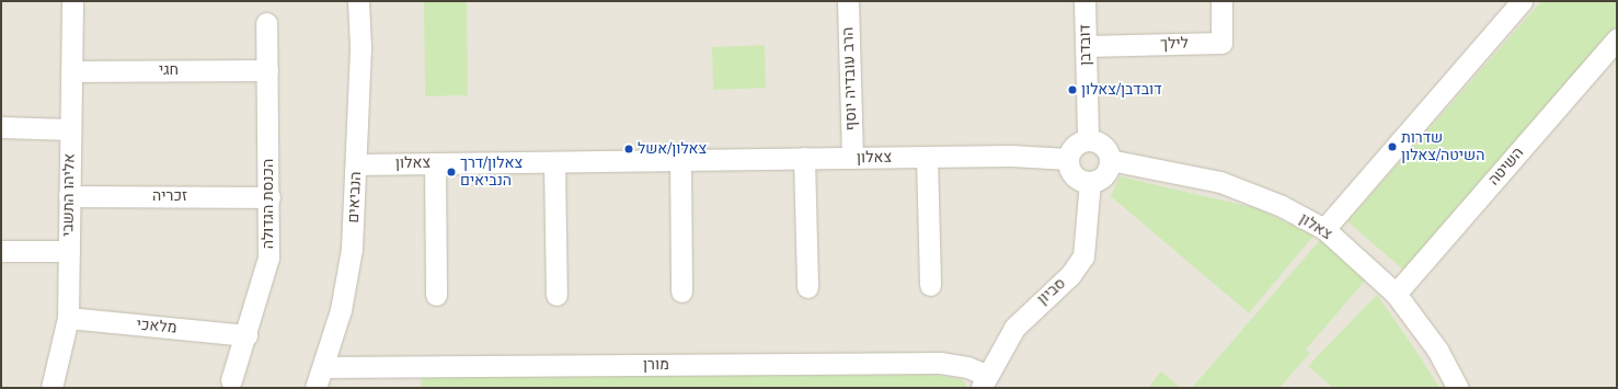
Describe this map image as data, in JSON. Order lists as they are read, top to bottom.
{
  "streets": {
    "street": [
      "לילך",
      "דובדבן",
      "חגי",
      "הרב עובדיה יוסף",
      "צאלון",
      "השיטה",
      "אליהו התשבי",
      "זכריה",
      "הנביאים",
      "הכנסת הגדולה",
      "סביון",
      "מלאכי",
      "מורן"
    ]
  },
  "crossings": [
    ["לילך", "דובדבן"],
    ["דובדבן", "צאלון"],
    ["דובדבן", "סביון"],
    ["חגי", "אליהו התשבי"],
    ["חגי", "הכנסת הגדולה"],
    ["הרב עובדיה יוסף", "צאלון"],
    ["צאלון", "השיטה"],
    ["צאלון", "הנביאים"],
    ["צאלון", "סביון"],
    ["אליהו התשבי", "זכריה"],
    ["אליהו התשבי", "מלאכי"],
    ["זכריה", "הכנסת הגדולה"],
    ["הנביאים", "מורן"],
    ["הכנסת הגדולה", "מלאכי"],
    ["סביון", "מורן"]
  ],
  "places": [
    "דובדבן/צאלון",
    "שדרות השיטה/צאלון",
    "צאלון/אשל",
    "צאלון/דרך הנביאים"
  ]
}
